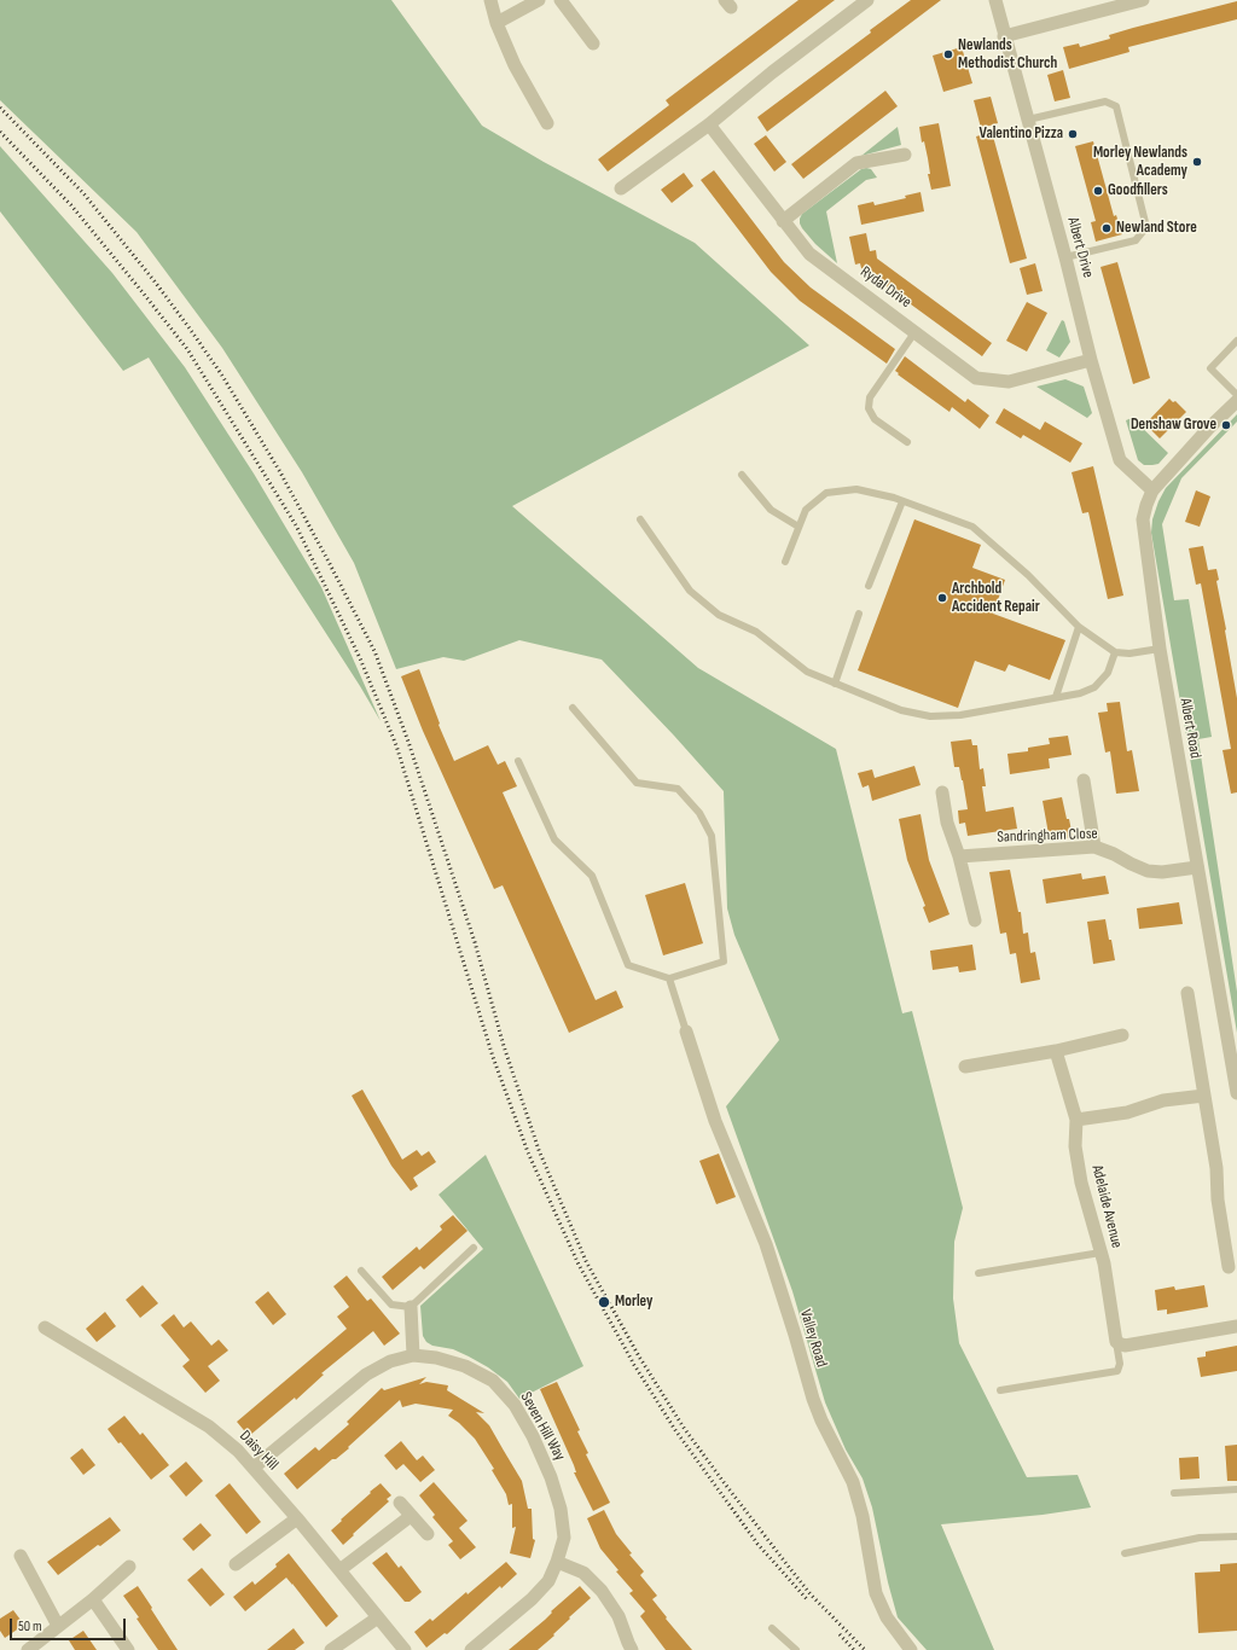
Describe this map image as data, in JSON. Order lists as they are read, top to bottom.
{
  "streets": {
    "street": [
      "Albert Drive",
      "Rydal Drive",
      "Albert Road",
      "Sandringham Close",
      "Adelaide Avenue",
      "Valley Road",
      "Seven Hill Way",
      "Daisy Hill"
    ]
  },
  "crossings": [
    ["Albert Drive", "Rydal Drive"],
    ["Albert Drive", "Albert Road"],
    ["Albert Road", "Sandringham Close"],
    ["Seven Hill Way", "Daisy Hill"]
  ],
  "places": [
    "Newlands Methodist Church",
    "Valentino Pizza",
    "Morley Newlands Academy",
    "Goodfillers",
    "Newland Store",
    "Denshaw Grove",
    "Archbold Accident Repair",
    "Morley"
  ],
  "scale_bar": "50 m"
}
